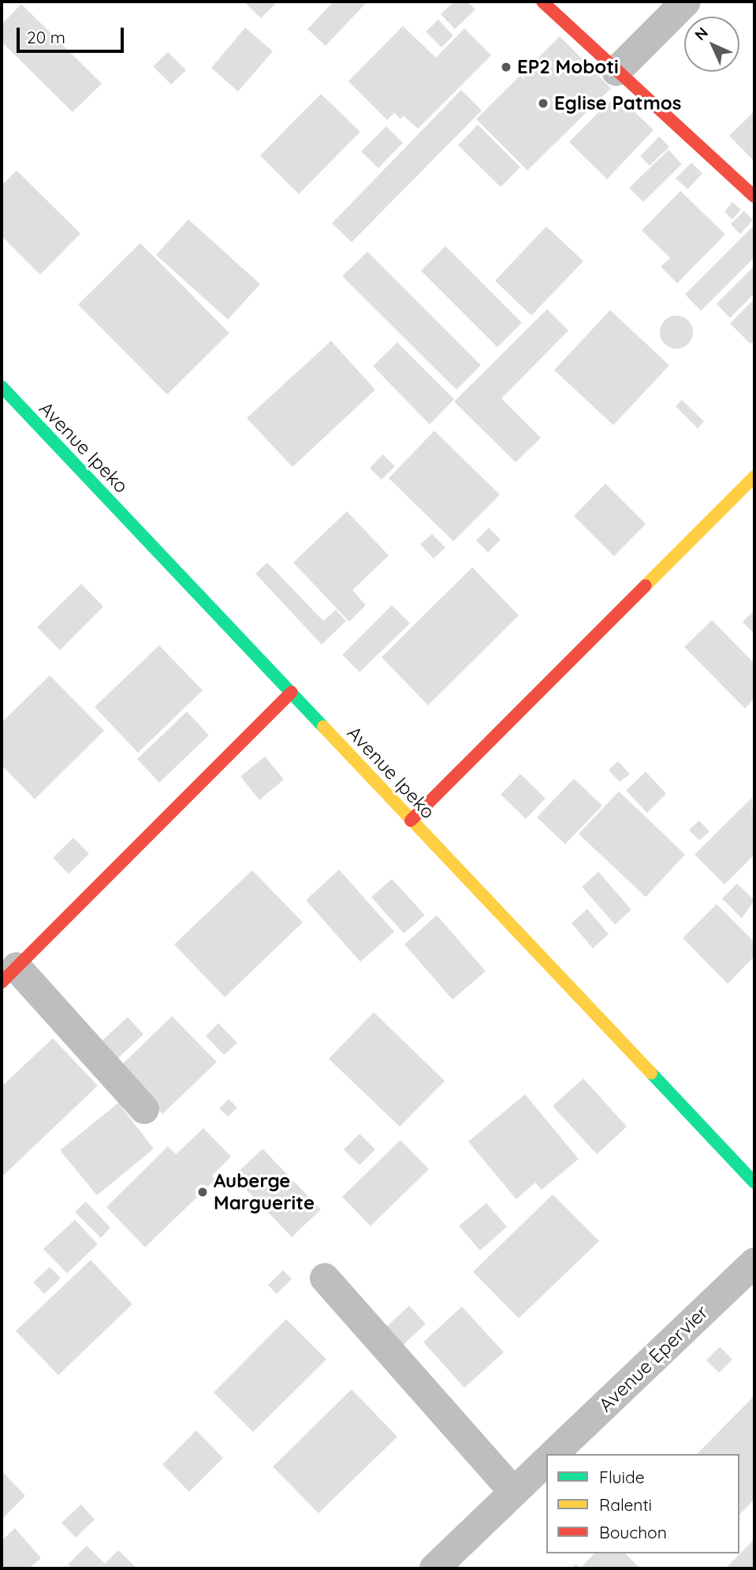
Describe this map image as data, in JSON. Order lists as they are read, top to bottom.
{
  "streets": {
    "street": ["Avenue Ipeko", "Avenue Epervier"]
  },
  "places": ["EP2 Moboti", "Eglise Patmos", "Auberge Marguerite"],
  "legend": ["Fluide", "Ralenti", "Bouchon"],
  "scale_bar": "20 m",
  "north": "top left"
}
